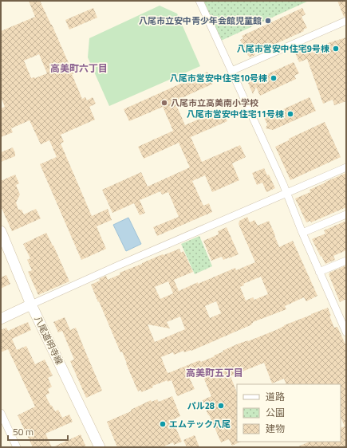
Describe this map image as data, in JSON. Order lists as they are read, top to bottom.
{
  "streets": {
    "main road": ["八尾道明寺線"]
  },
  "districts": ["高美町六丁目", "高美町五丁目"],
  "places": [
    "八尾市立安中青少年会館児童館",
    "八尾市営安中住宅9号棟",
    "八尾市営安中住宅10号棟",
    "八尾市立高美南小学校",
    "八尾市営安中住宅11号棟",
    "パル28",
    "エムテック八尾"
  ],
  "legend": ["道路", "公園", "建物"],
  "scale_bar": "50 m"
}
